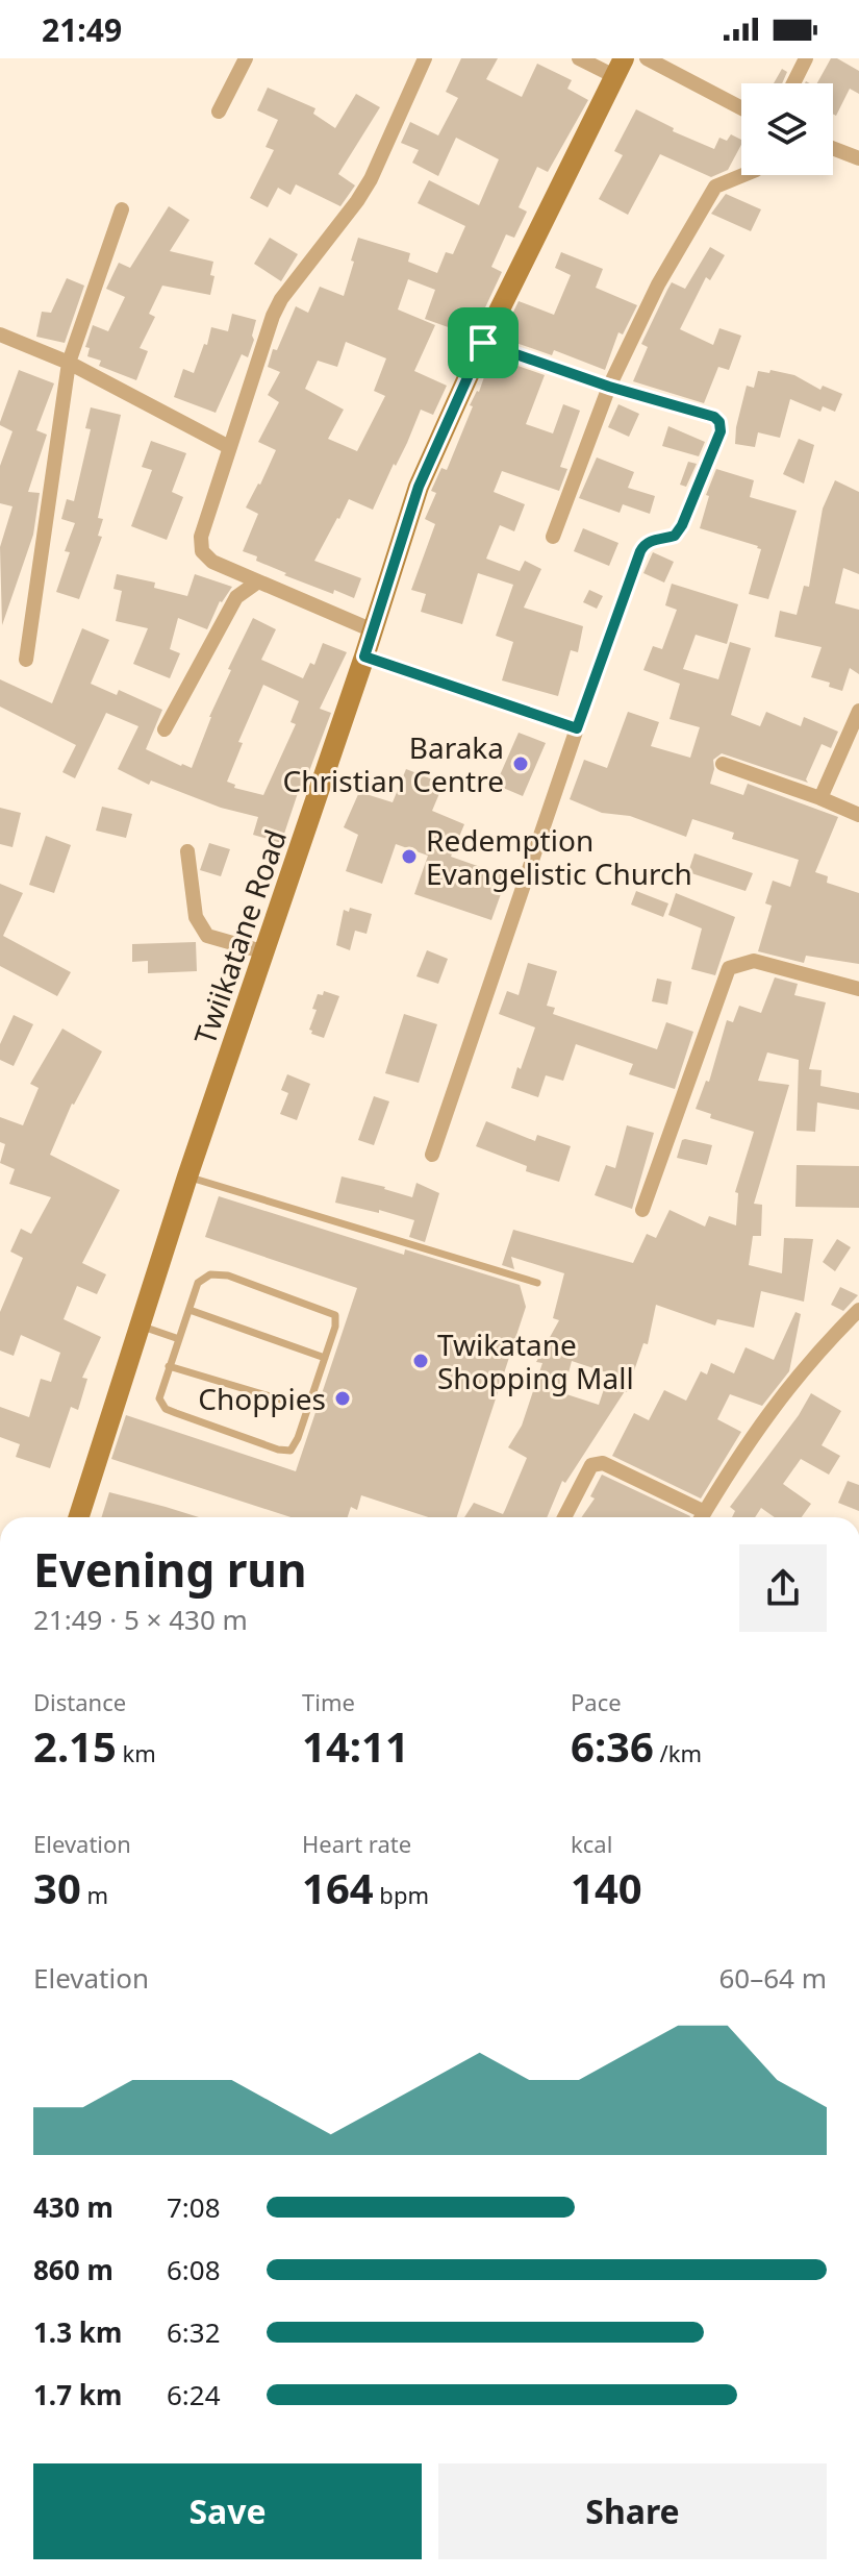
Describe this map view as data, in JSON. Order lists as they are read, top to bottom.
{
  "streets": {
    "main road": ["Twiikatane Road"]
  },
  "places": [
    "Baraka Christian Centre",
    "Redemption Evangelistic Church",
    "Twikatane Shopping Mall",
    "Choppies"
  ],
  "page": {
    "status": "21:49",
    "heading": ["Evening run", "21:49 · 5 × 430 m"],
    "stats": [
      ["Distance", "2.15 km"],
      ["Time", "14:11"],
      ["Pace", "6:36 /km"],
      ["Elevation", "30 m"],
      ["Heart rate", "164 bpm"],
      ["kcal", "140"]
    ],
    "chart": ["Elevation", "60–64 m"],
    "list": [
      {
        "name": "430 m",
        "note": "7:08"
      },
      {
        "name": "860 m",
        "note": "6:08"
      },
      {
        "name": "1.3 km",
        "note": "6:32"
      },
      {
        "name": "1.7 km",
        "note": "6:24"
      }
    ],
    "buttons": ["Save", "Share"]
  }
}
